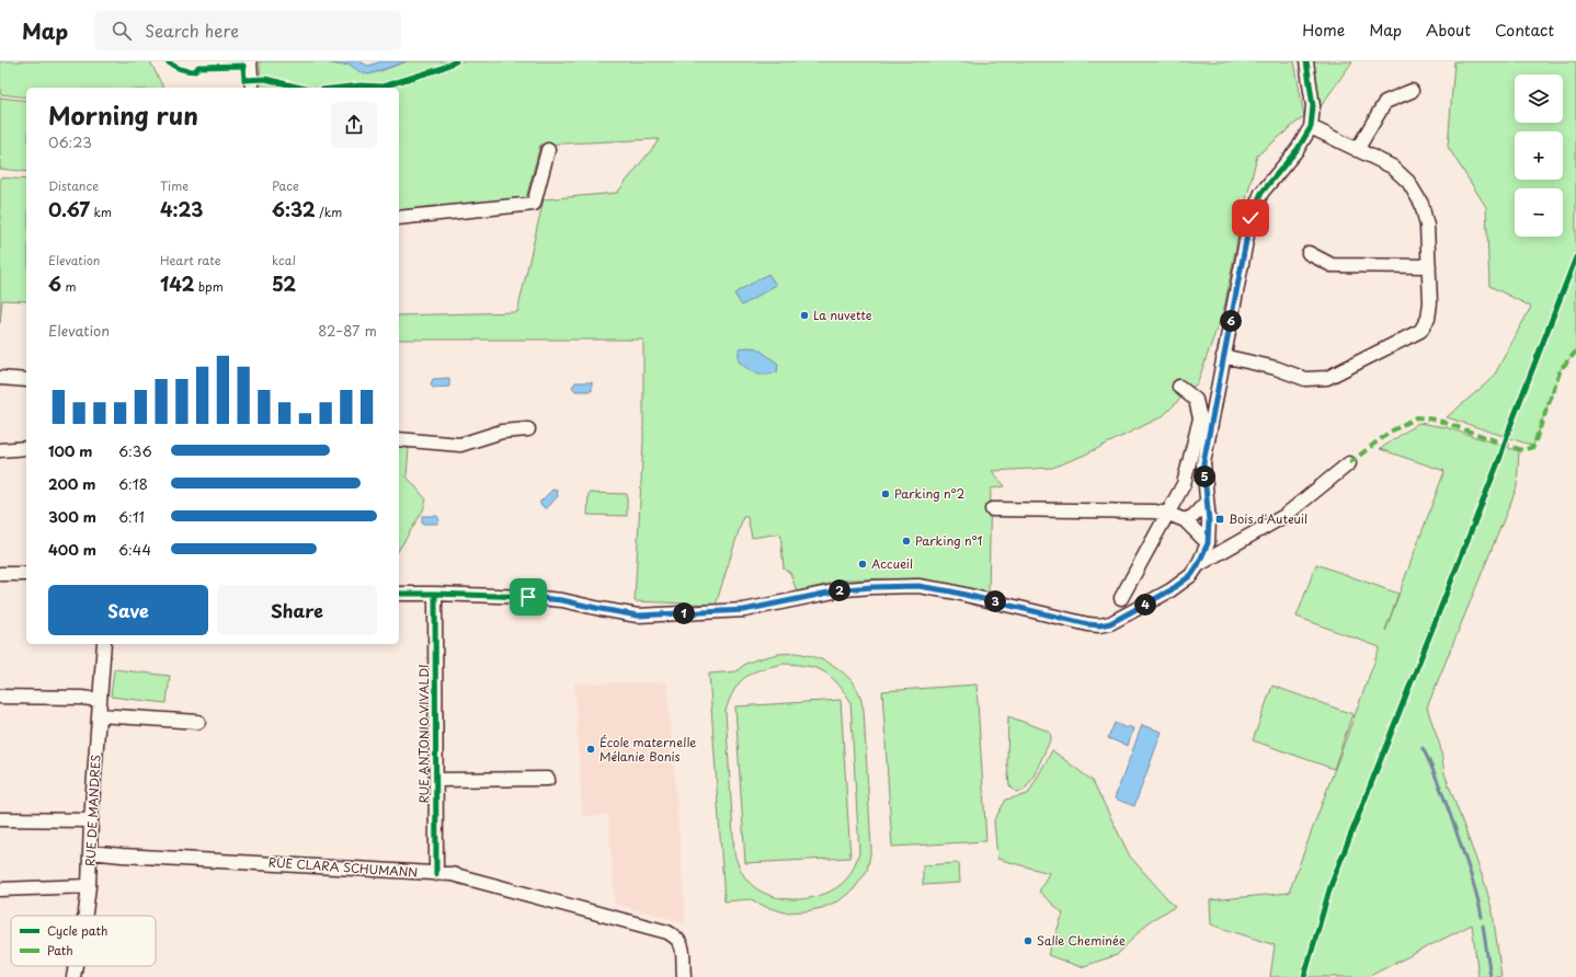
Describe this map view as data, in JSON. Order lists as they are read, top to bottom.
{
  "streets": {
    "street": ["RUE ANTONIO VIVALDI", "RUE DE MANDRES", "RUE CLARA SCHUMANN"]
  },
  "crossings": [
    ["RUE ANTONIO VIVALDI", "RUE CLARA SCHUMANN"],
    ["RUE DE MANDRES", "RUE CLARA SCHUMANN"]
  ],
  "places": {
    "other": [
      "La nuvette",
      "Parking n°2",
      "Parking n°1",
      "Accueil",
      "École maternelle Mélanie Bonis",
      "Salle Cheminée"
    ],
    "transit": ["Bois d'Auteuil"]
  },
  "legend": ["Cycle path", "Path"],
  "page": {
    "header": "Map",
    "search": "Search here",
    "nav": [
      "Home",
      "Map",
      "About",
      "Contact"
    ],
    "map_buttons": ["+", "−"],
    "heading": ["Morning run", "06:23"],
    "stats": [
      ["Distance", "0.67 km"],
      ["Time", "4:23"],
      ["Pace", "6:32 /km"],
      ["Elevation", "6 m"],
      ["Heart rate", "142 bpm"],
      ["kcal", "52"]
    ],
    "pins": [
      "6",
      "5",
      "2",
      "3",
      "4",
      "1"
    ],
    "chart": ["Elevation", "82–87 m"],
    "list": [
      {
        "name": "100 m",
        "note": "6:36"
      },
      {
        "name": "200 m",
        "note": "6:18"
      },
      {
        "name": "300 m",
        "note": "6:11"
      },
      {
        "name": "400 m",
        "note": "6:44"
      }
    ],
    "buttons": ["Save", "Share"]
  }
}
